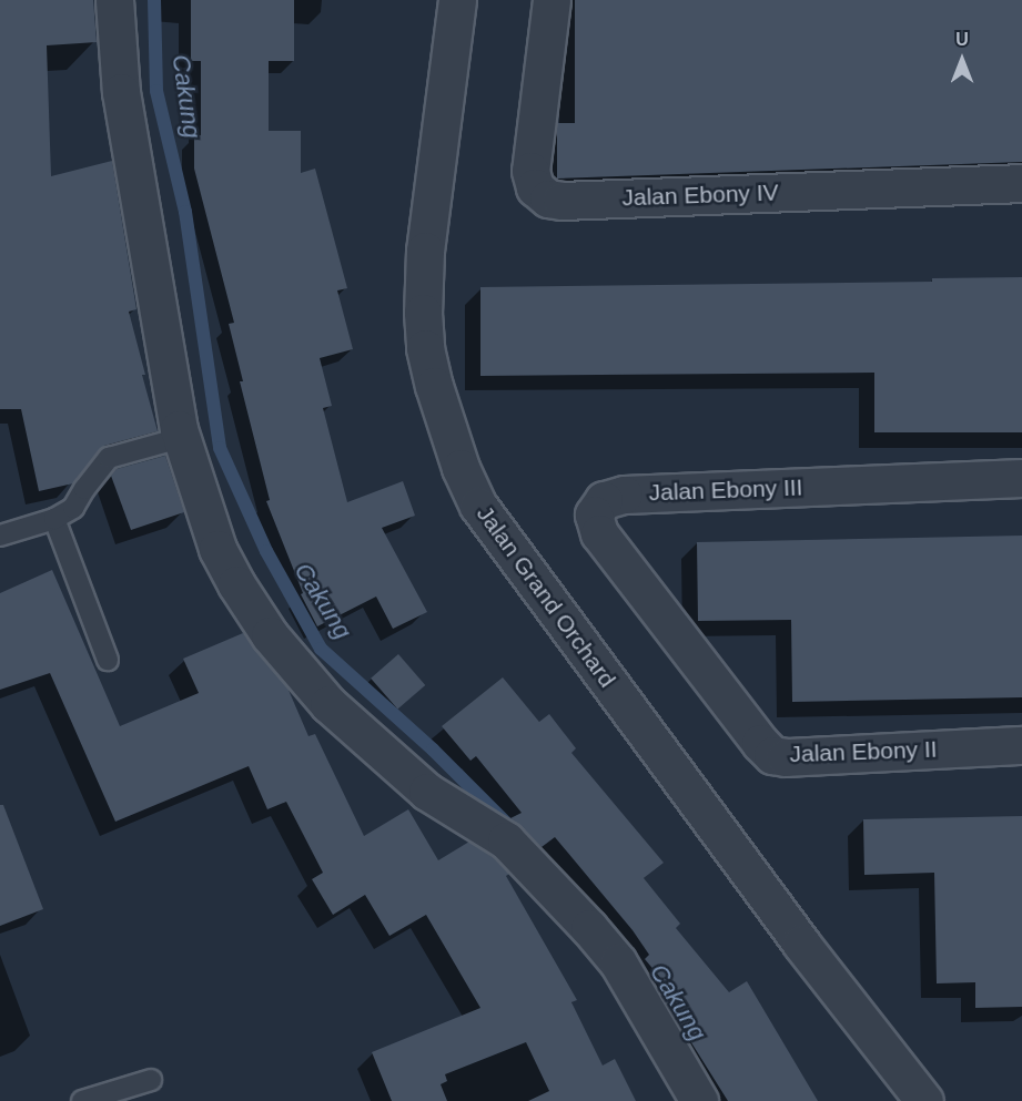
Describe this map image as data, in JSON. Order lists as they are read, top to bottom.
{
  "streets": {
    "street": [
      "Jalan Ebony IV",
      "Jalan Ebony III",
      "Jalan Grand Orchard",
      "Jalan Ebony II"
    ]
  },
  "crossings": [
    ["Jalan Ebony III", "Jalan Ebony II"]
  ],
  "water": ["Cakung"],
  "north": "top"
}
